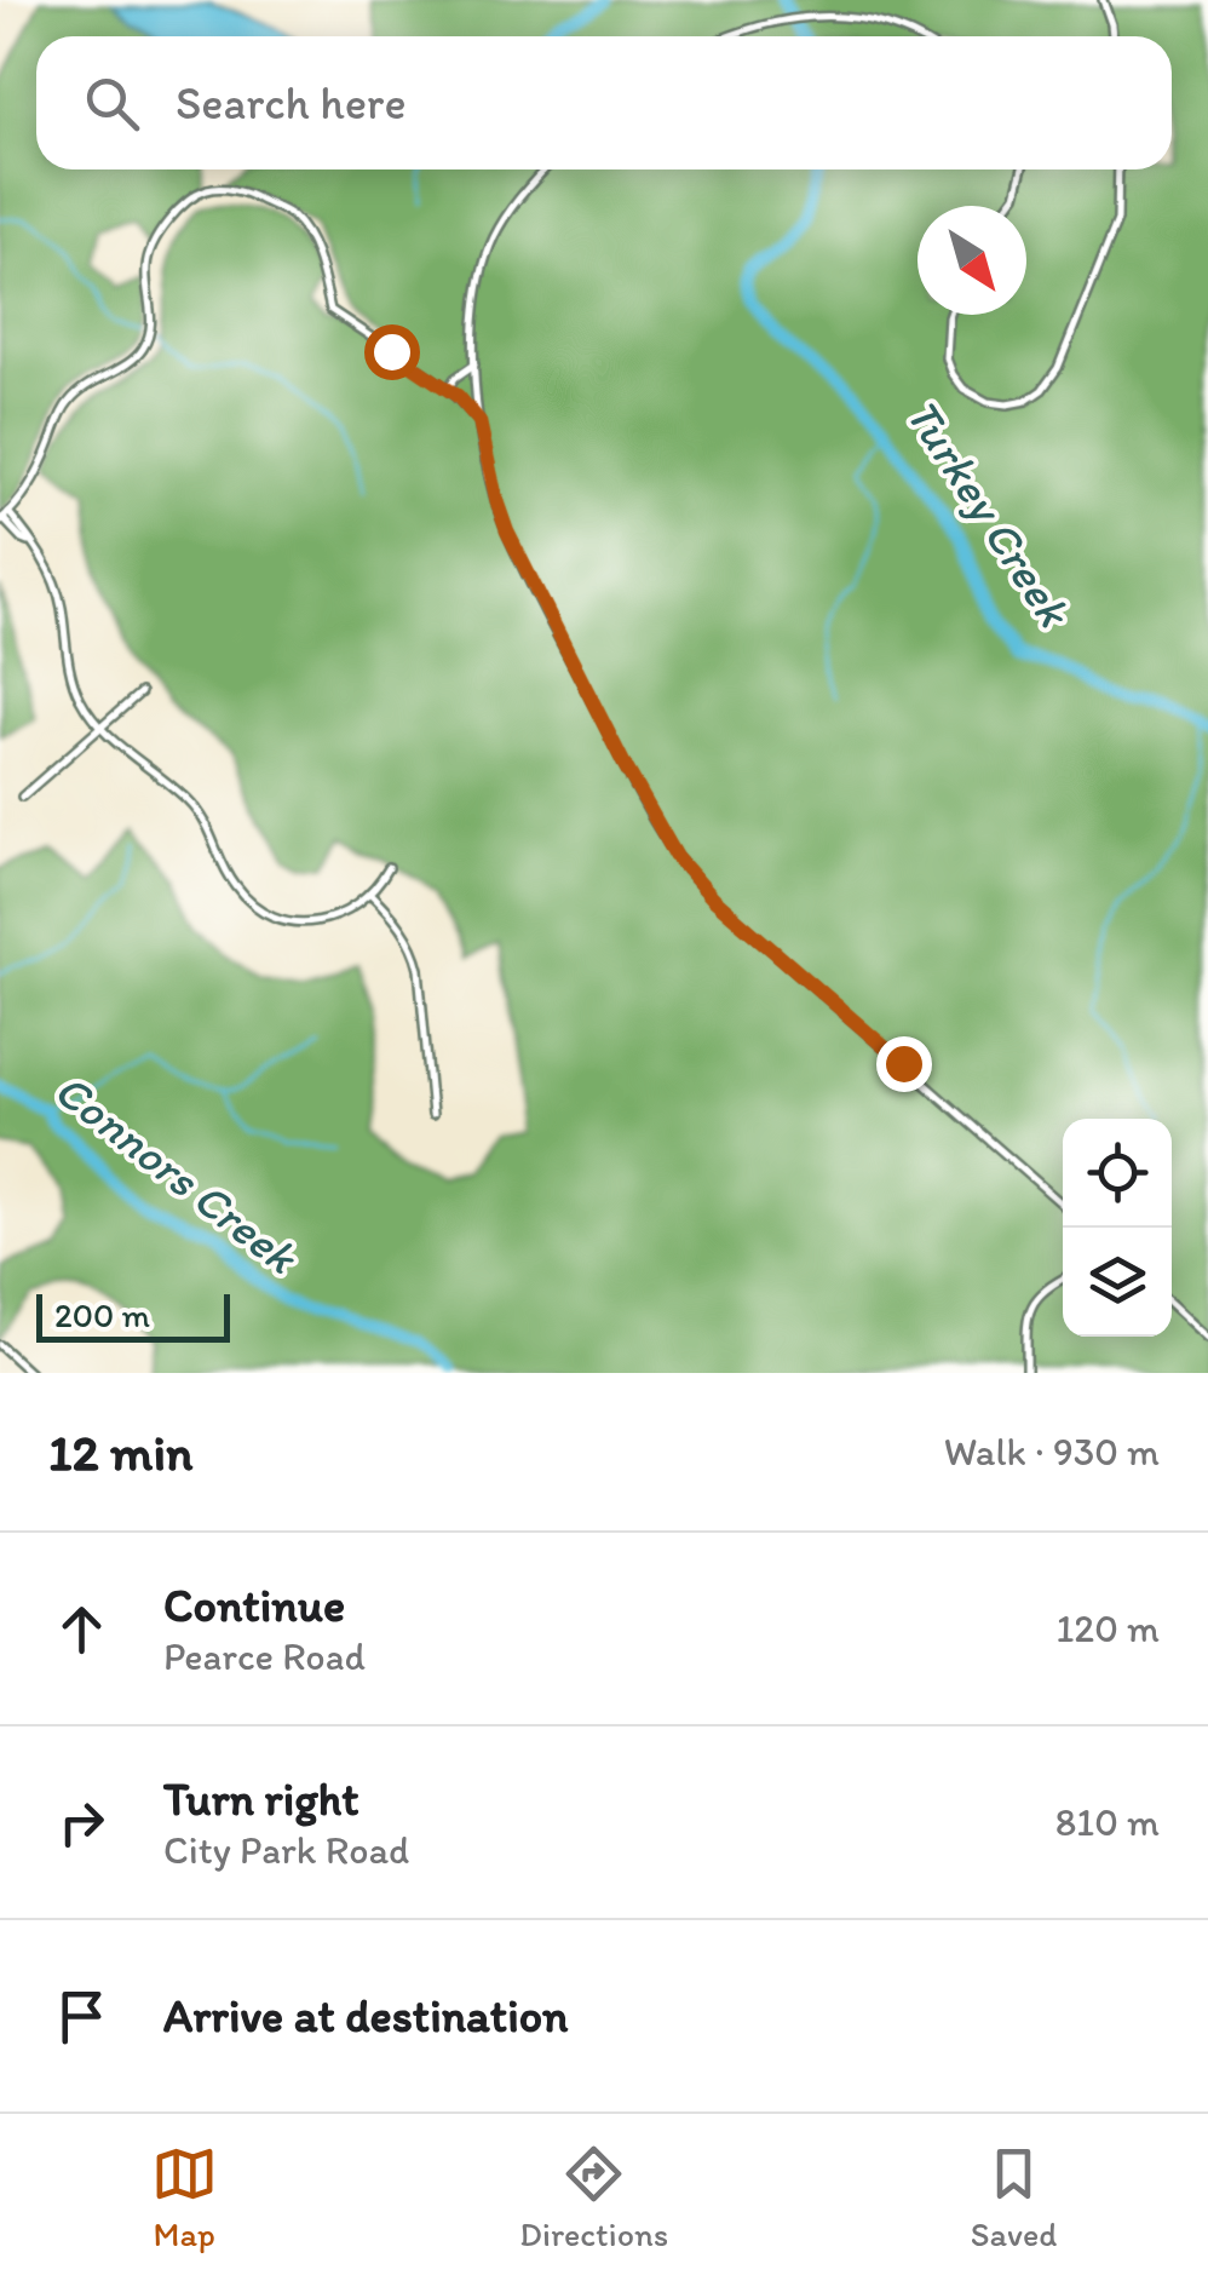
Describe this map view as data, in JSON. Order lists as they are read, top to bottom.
{
  "water": ["Turkey Creek", "Connors Creek"],
  "scale_bar": "200 m",
  "north": "bottom right",
  "page": {
    "search": "Search here",
    "scale": "200 m",
    "heading": ["12 min", "Walk · 930 m"],
    "list": [
      ["Continue", "Pearce Road", "120 m"],
      ["Turn right", "City Park Road", "810 m"],
      "Arrive at destination"
    ],
    "nav": ["Map", "Directions", "Saved"]
  }
}
